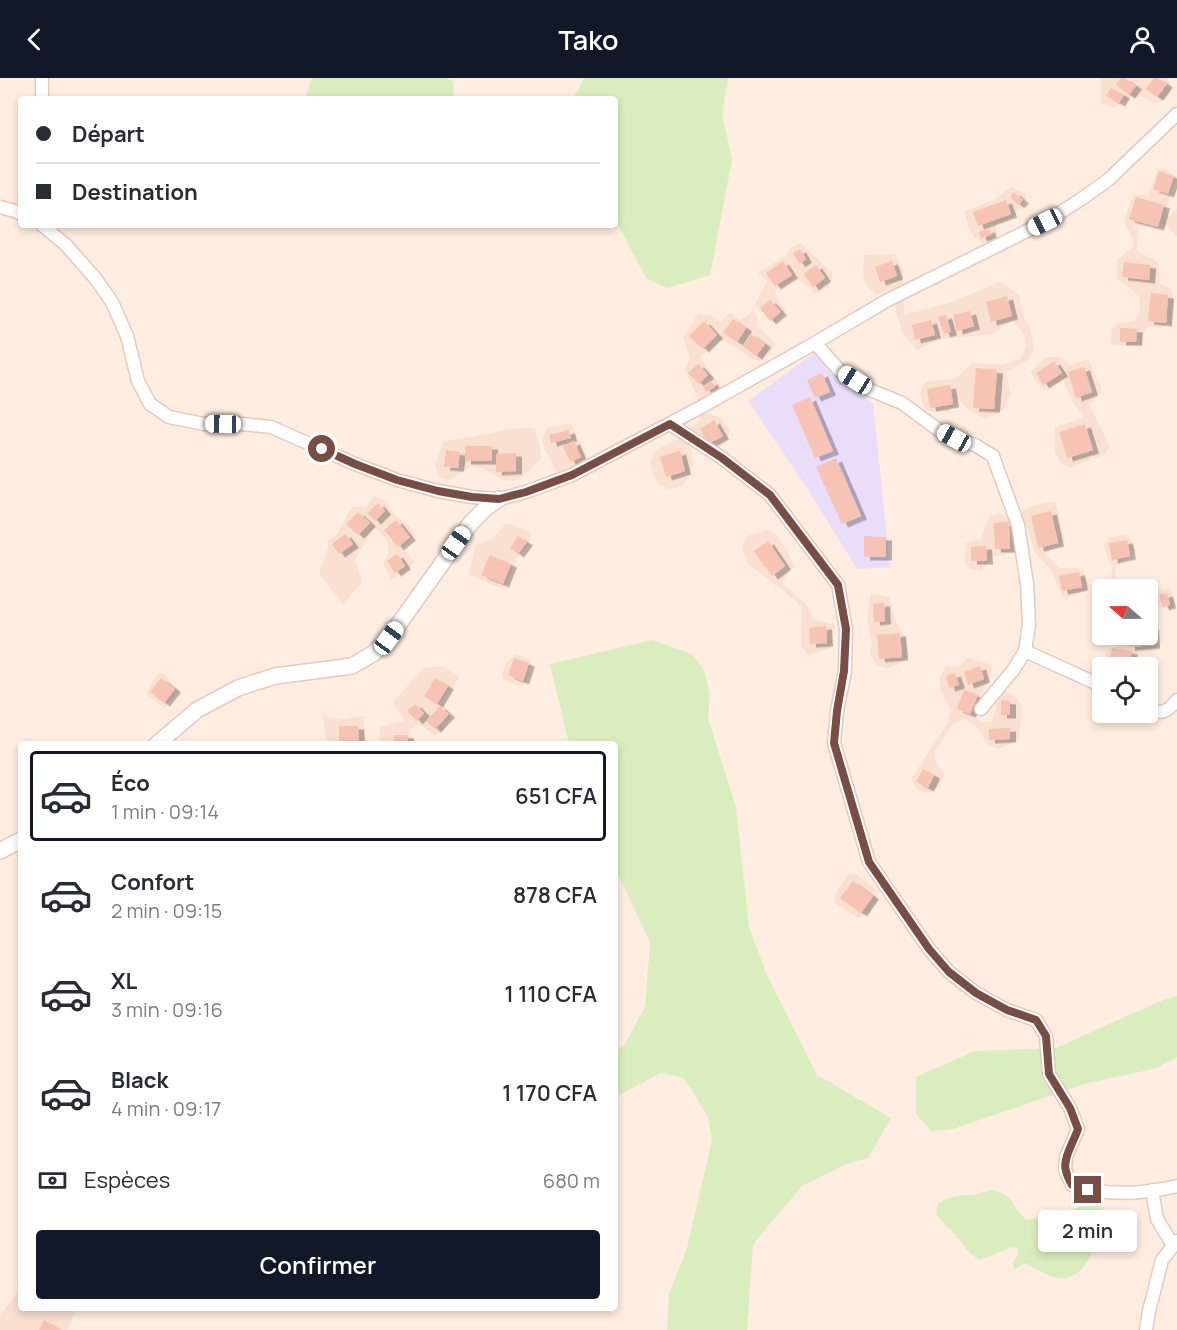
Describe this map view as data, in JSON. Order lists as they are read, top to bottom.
{
  "north": "left",
  "page": {
    "header": "Tako",
    "banner": ["Départ", "Destination"],
    "list": [
      {
        "name": "Éco",
        "note": "1 min · 09:14",
        "value": "651 CFA"
      },
      {
        "name": "Confort",
        "note": "2 min · 09:15",
        "value": "878 CFA"
      },
      {
        "name": "XL",
        "note": "3 min · 09:16",
        "value": "1 110 CFA"
      },
      {
        "name": "Black",
        "note": "4 min · 09:17",
        "value": "1 170 CFA"
      }
    ],
    "pay": ["Espèces", "680 m"],
    "bubble": "2 min",
    "buttons": "Confirmer"
  }
}
